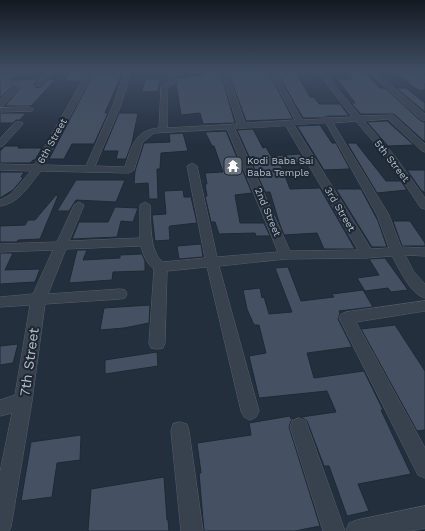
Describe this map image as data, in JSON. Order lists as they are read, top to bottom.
{
  "streets": {
    "street": [
      "6th Street",
      "5th Street",
      "3rd Street",
      "2nd Street",
      "7th Street"
    ]
  },
  "places": {
    "temple": ["Kodi Baba Sai Baba Temple"]
  }
}
